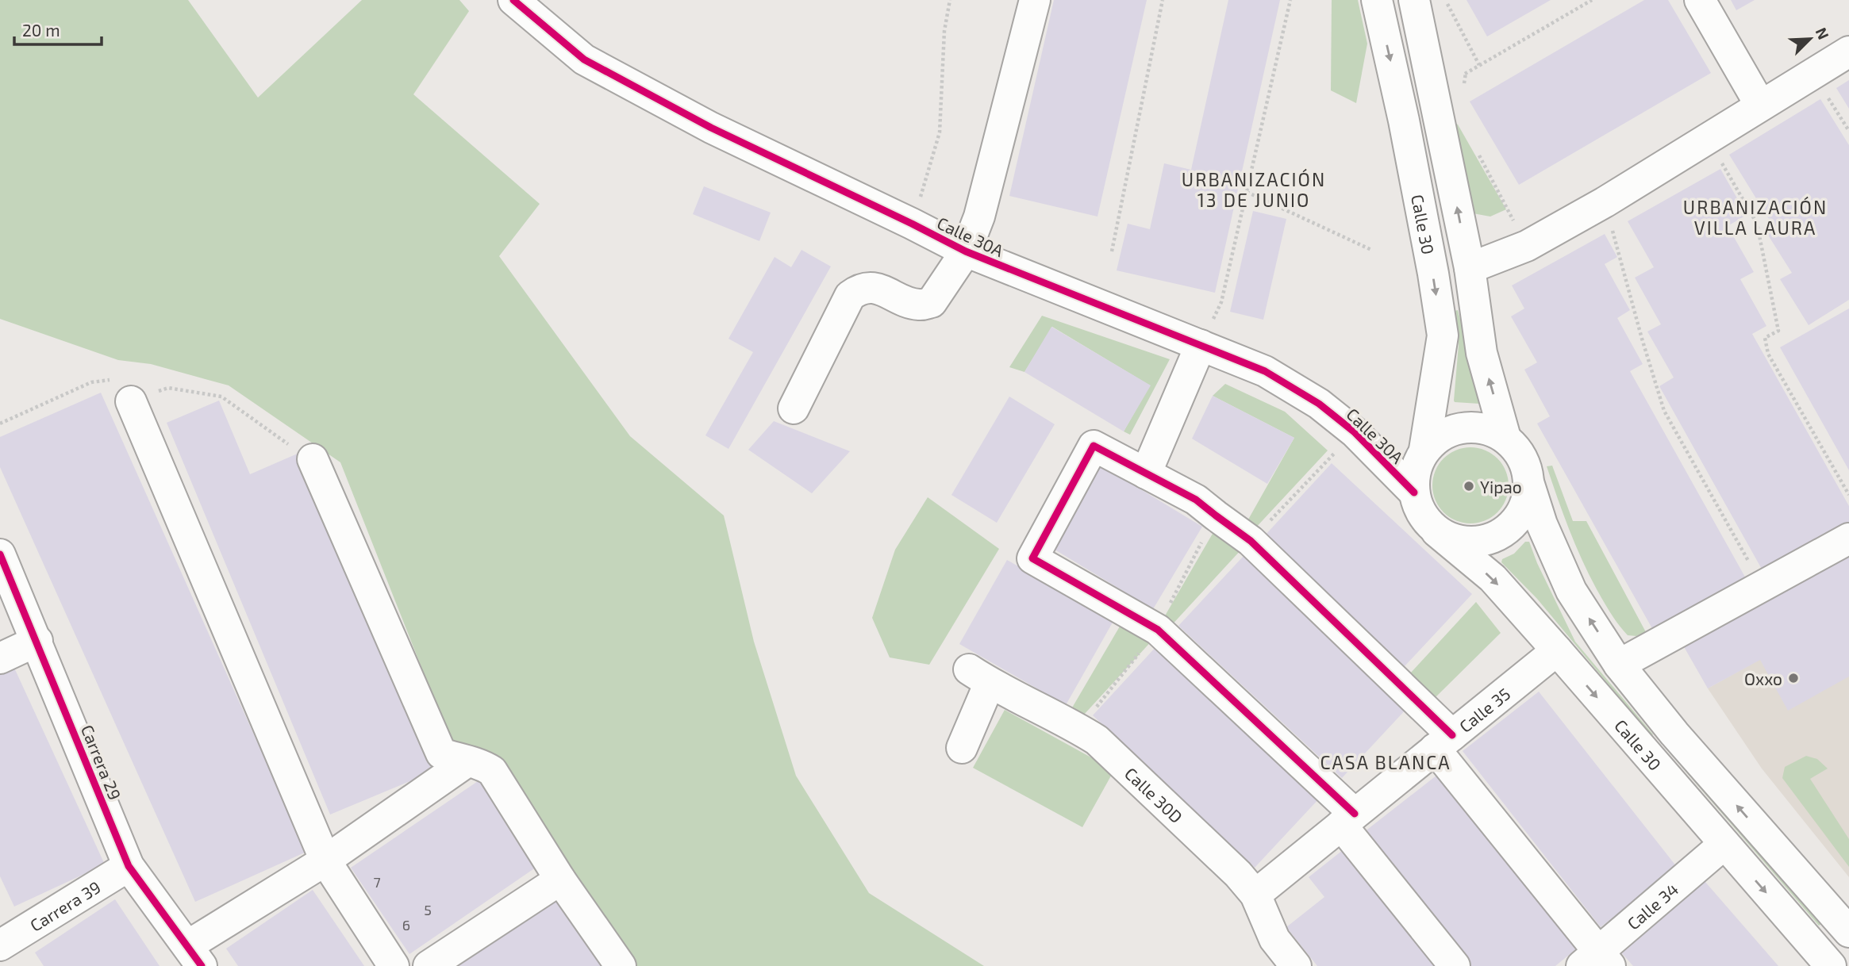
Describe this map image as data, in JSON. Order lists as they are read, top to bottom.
{
  "streets": {
    "street": [
      "Calle 30",
      "Calle 30A",
      "Calle 35",
      "Carrera 29",
      "Calle 30D",
      "Calle 34",
      "Carrera 39"
    ]
  },
  "crossings": [
    ["Calle 30", "Calle 30A"],
    ["Calle 30", "Calle 35"],
    ["Calle 30", "Calle 34"],
    ["Calle 35", "Calle 30D"],
    ["Carrera 29", "Carrera 39"]
  ],
  "districts": ["URBANIZACIÓN 13 DE JUNIO", "URBANIZACIÓN VILLA LAURA", "CASA BLANCA"],
  "places": ["Yipao", "Oxxo"],
  "house_numbers": ["7", "5", "6"],
  "scale_bar": "20 m",
  "north": "top right"
}
